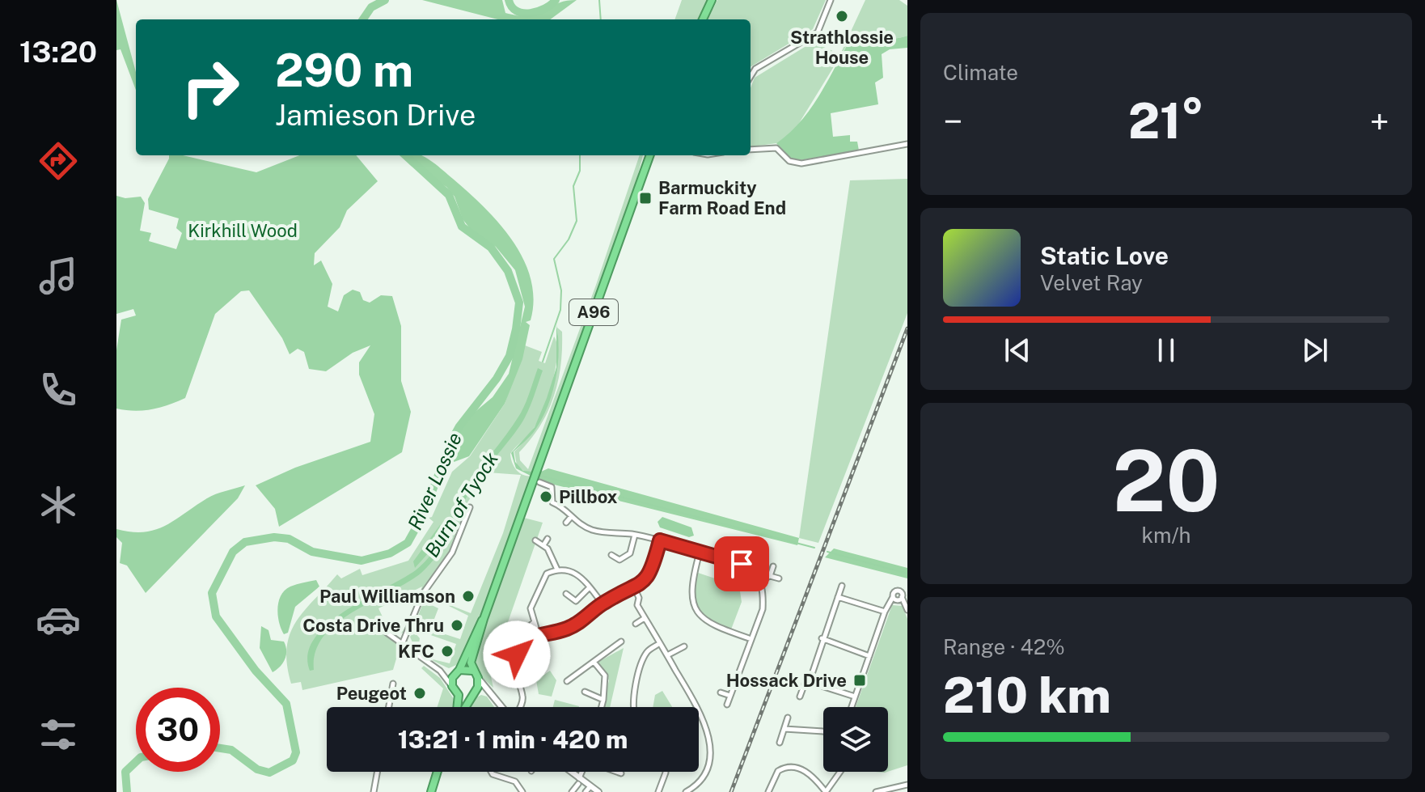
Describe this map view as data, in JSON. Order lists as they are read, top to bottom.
{
  "streets": {
    "highway": ["A96"]
  },
  "water": ["River Lossie", "Burn of Tyock"],
  "parks": ["Kirkhill Wood"],
  "places": {
    "other": [
      "Strathlossie House",
      "Pillbox",
      "Paul Williamson",
      "Costa Drive Thru",
      "KFC",
      "Peugeot"
    ],
    "transit": ["Barmuckity Farm Road End", "Hossack Drive"]
  },
  "page": {
    "tabs": "13:20",
    "tile": [
      "Climate",
      ["20", "km/h"],
      ["Range · 42%", "210 km"]
    ],
    "turn": ["290 m", "Jamieson Drive"],
    "heat": ["−", "21°", "+"],
    "song": ["Static Love", "Velvet Ray"],
    "limit": "30",
    "trip": "13:21 · 1 min · 420 m"
  }
}
